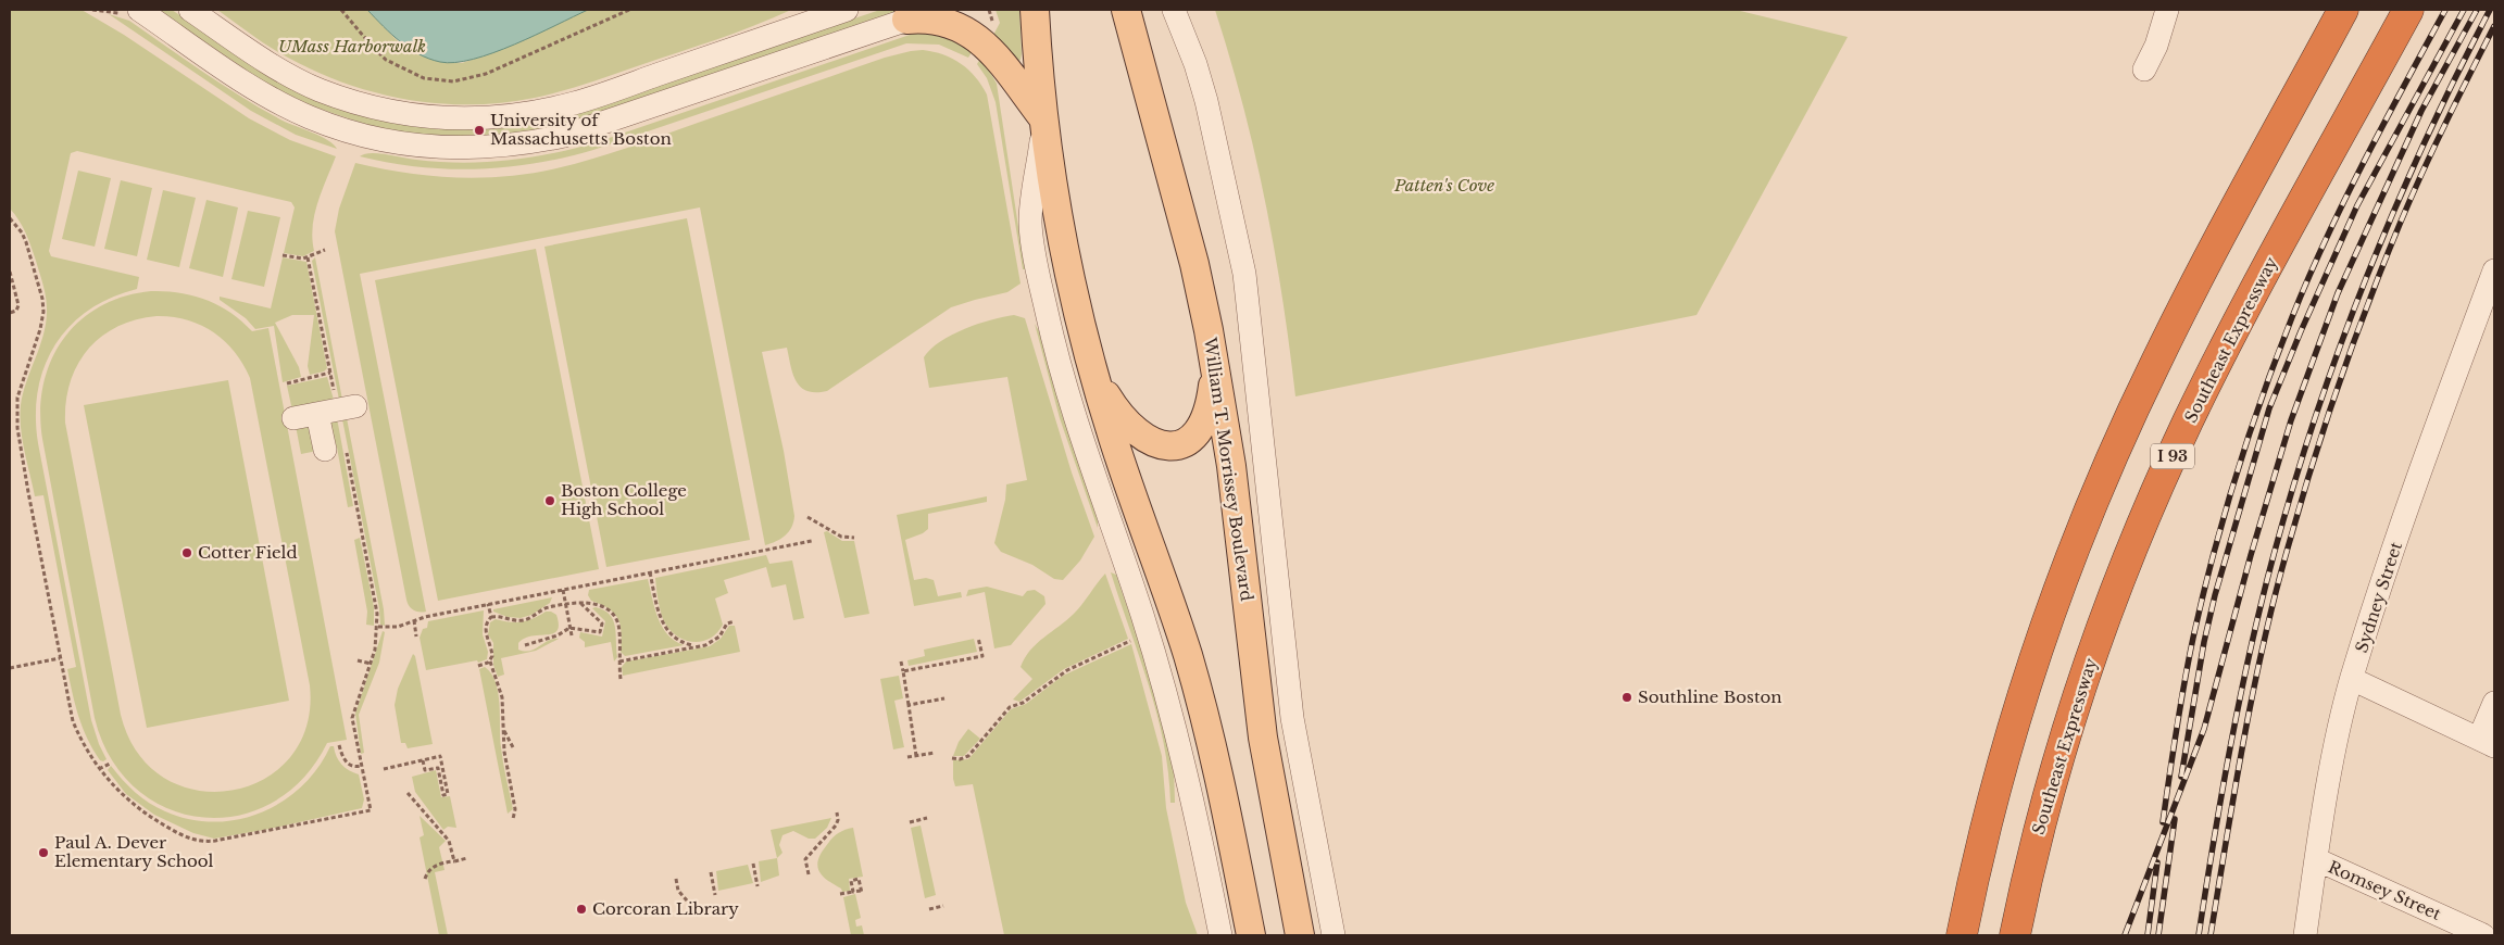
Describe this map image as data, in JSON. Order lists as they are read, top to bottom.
{
  "streets": {
    "highway": ["Southeast Expressway", "I 93"],
    "main road": ["William T. Morrissey Boulevard"],
    "street": ["Sydney Street", "Romsey Street"]
  },
  "crossings": [
    ["Sydney Street", "Romsey Street"]
  ],
  "parks": ["UMass Harborwalk", "Patten's Cove"],
  "places": [
    "University of Massachusetts Boston",
    "Boston College High School",
    "Cotter Field",
    "Southline Boston",
    "Paul A. Dever Elementary School",
    "Corcoran Library"
  ]
}
